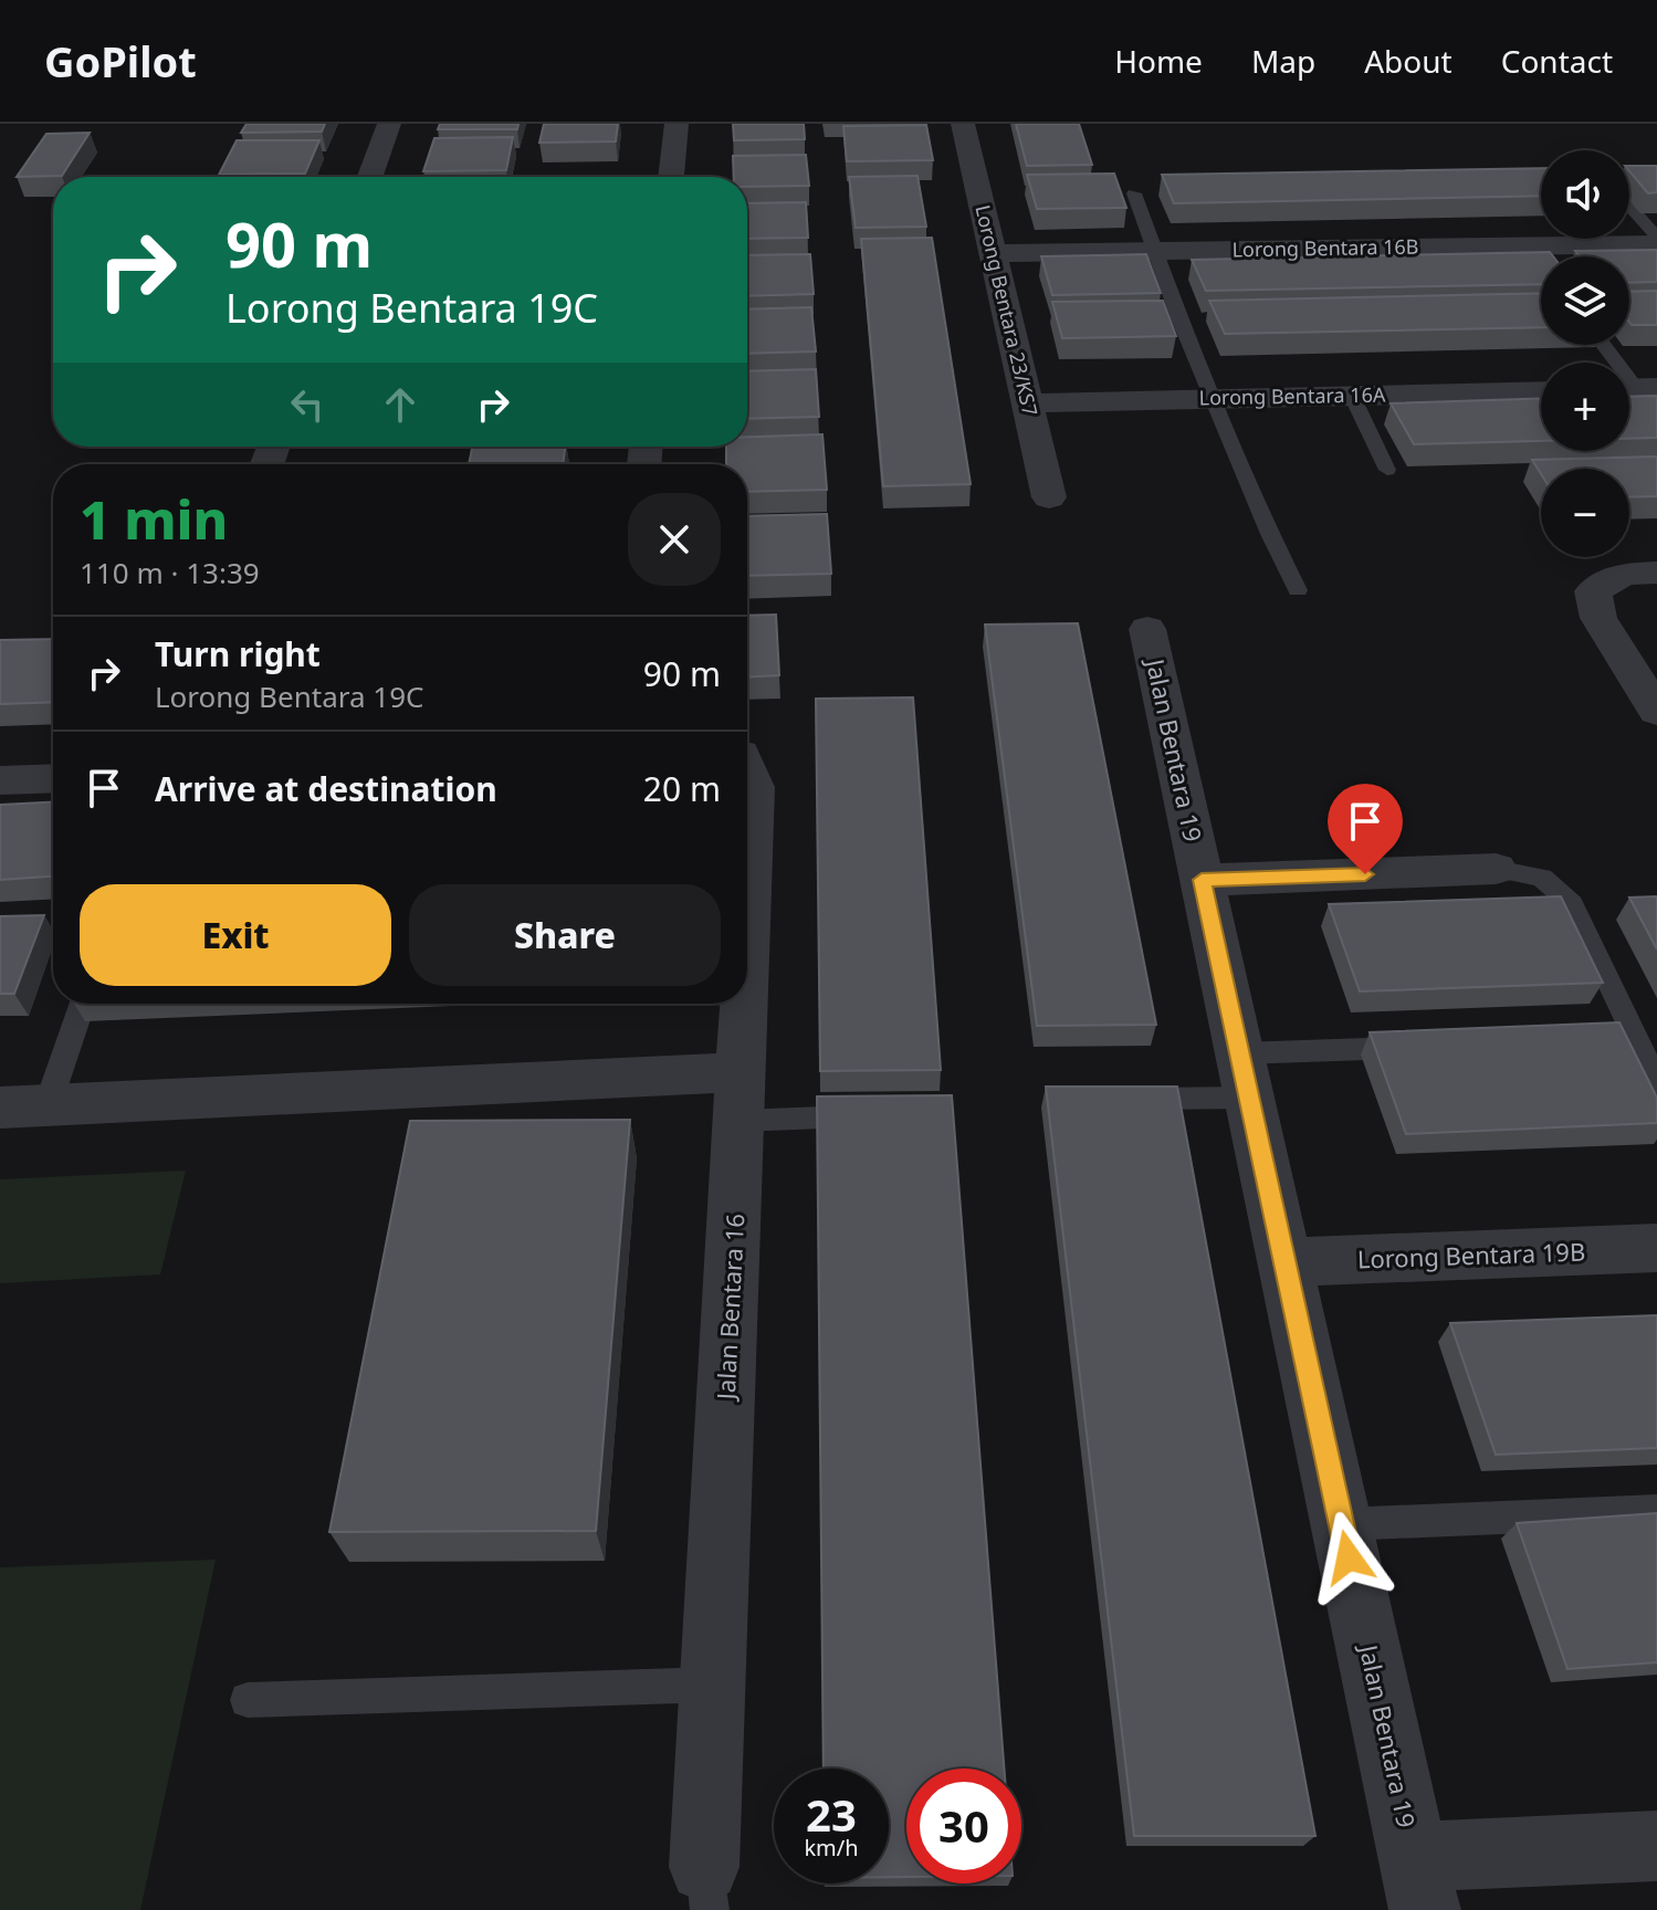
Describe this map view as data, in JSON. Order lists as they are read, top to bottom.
{
  "streets": {
    "street": [
      "Lorong Bentara 16B",
      "Lorong Bentara 23/KS7",
      "Lorong Bentara 16A",
      "Jalan Bentara 19",
      "Lorong Bentara 19B",
      "Jalan Bentara 16"
    ]
  },
  "crossings": [
    ["Lorong Bentara 16B", "Lorong Bentara 23/KS7"],
    ["Lorong Bentara 23/KS7", "Lorong Bentara 16A"],
    ["Jalan Bentara 19", "Lorong Bentara 19B"]
  ],
  "page": {
    "header": "GoPilot",
    "nav": [
      "Home",
      "Map",
      "About",
      "Contact"
    ],
    "map_buttons": ["+", "−"],
    "turn": ["90 m", "Lorong Bentara 19C"],
    "heading": ["1 min", "110 m · 13:39"],
    "list": [
      {
        "name": "Turn right",
        "note": "Lorong Bentara 19C",
        "value": "90 m"
      },
      {
        "name": "Arrive at destination",
        "value": "20 m"
      }
    ],
    "buttons": ["Exit", "Share"],
    "speed": "23 km/h",
    "limit": "30"
  }
}
